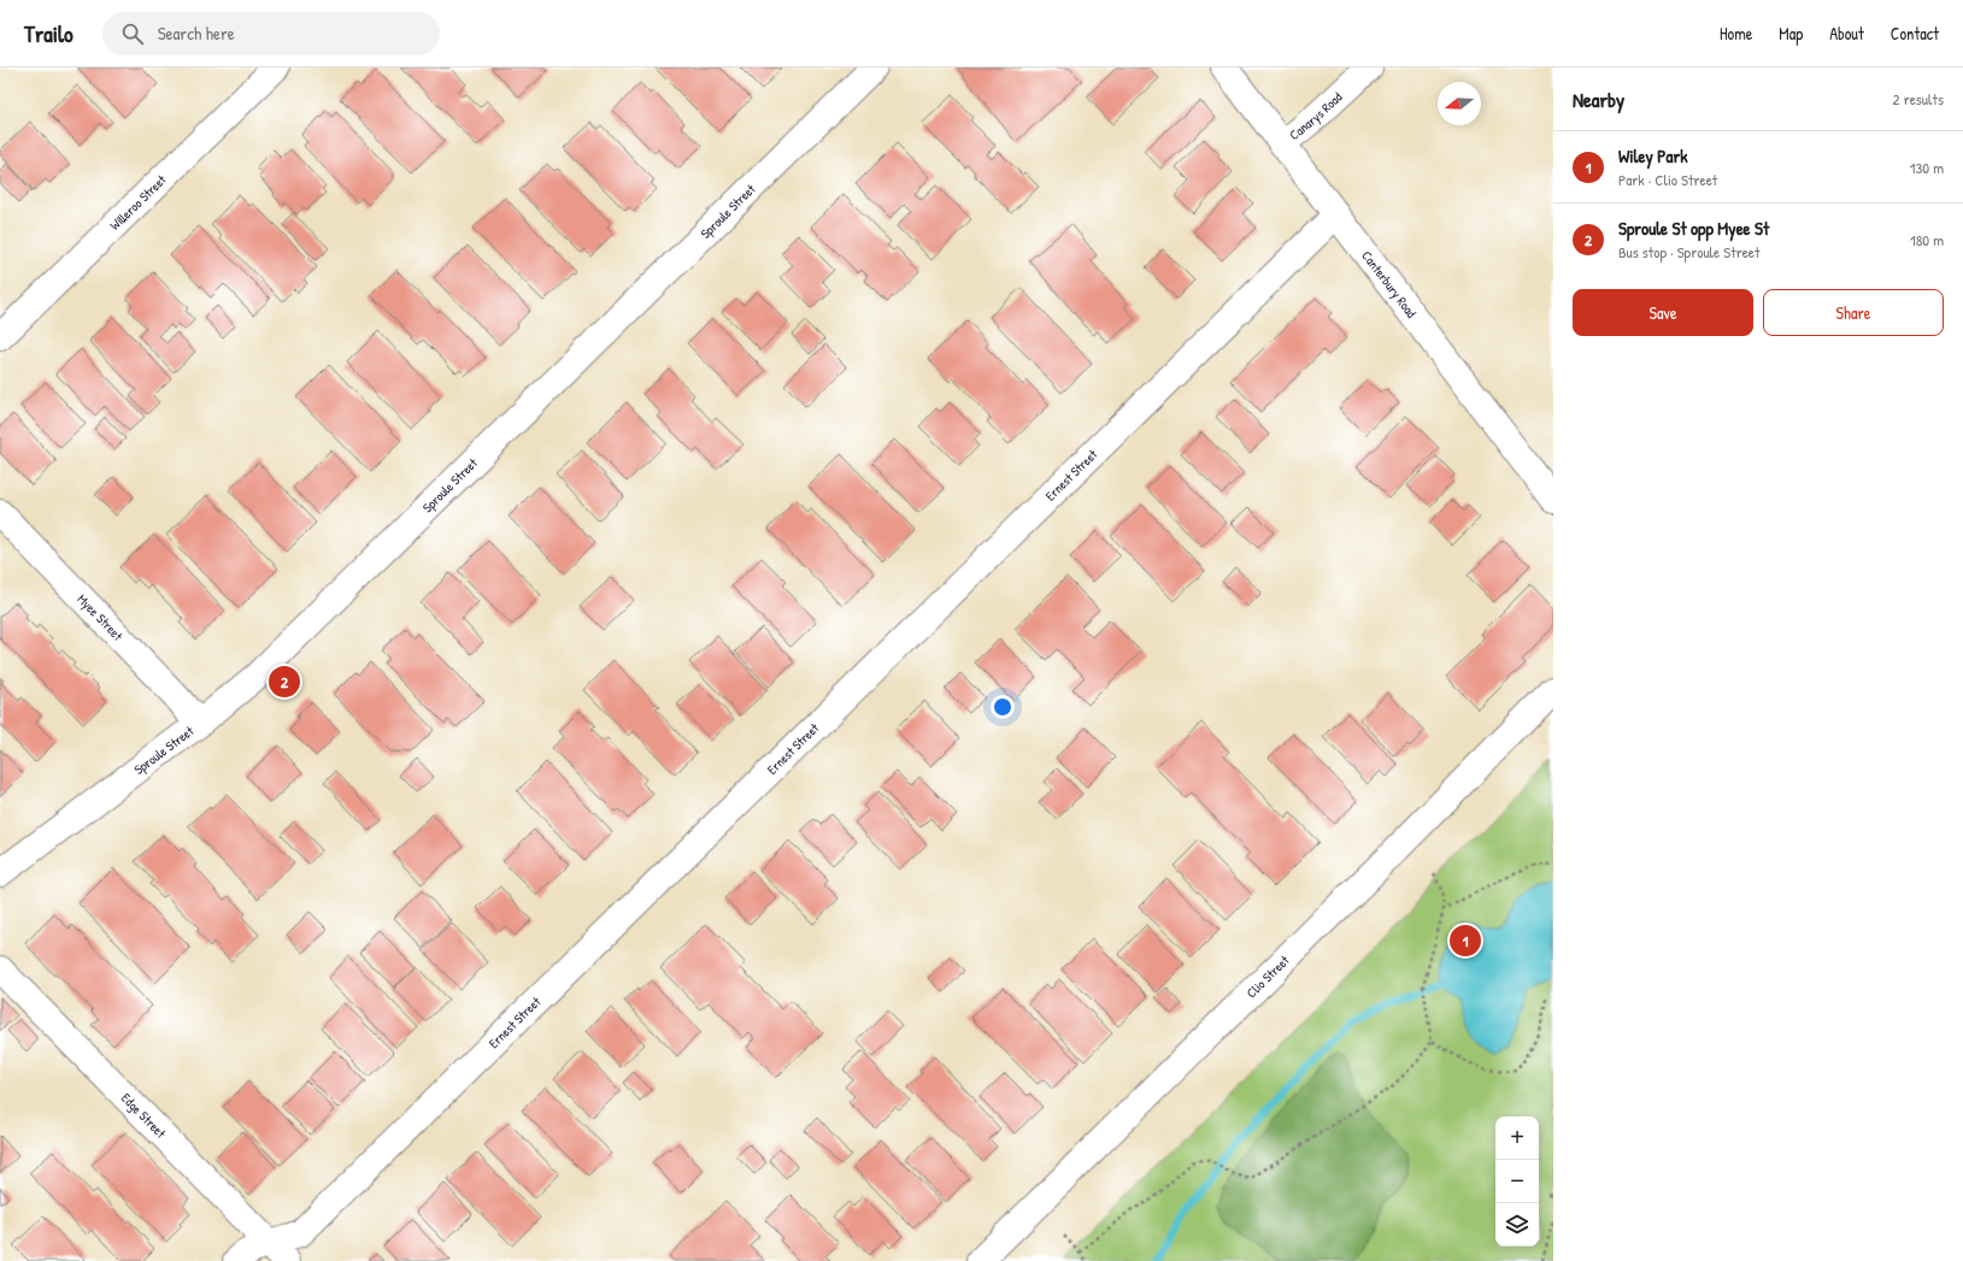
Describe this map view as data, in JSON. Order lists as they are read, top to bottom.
{
  "streets": {
    "main road": [
      "Canarys Road",
      "Willeroo Street",
      "Sproule Street",
      "Canterbury Road",
      "Ernest Street",
      "Myee Street",
      "Clio Street",
      "Edge Street"
    ]
  },
  "crossings": [
    ["Canarys Road", "Canterbury Road"],
    ["Sproule Street", "Myee Street"],
    ["Canterbury Road", "Ernest Street"],
    ["Ernest Street", "Edge Street"]
  ],
  "north": "left",
  "page": {
    "header": "Trailo",
    "search": "Search here",
    "nav": [
      "Home",
      "Map",
      "About",
      "Contact"
    ],
    "heading": ["Nearby", "2 results"],
    "list": [
      {
        "mark": "1",
        "name": "Wiley Park",
        "note": "Park · Clio Street",
        "value": "130 m"
      },
      {
        "mark": "2",
        "name": "Sproule St opp Myee St",
        "note": "Bus stop · Sproule Street",
        "value": "180 m"
      }
    ],
    "buttons": ["Save", "Share"],
    "pins": ["2", "1"],
    "map_buttons": ["+", "−"]
  }
}
